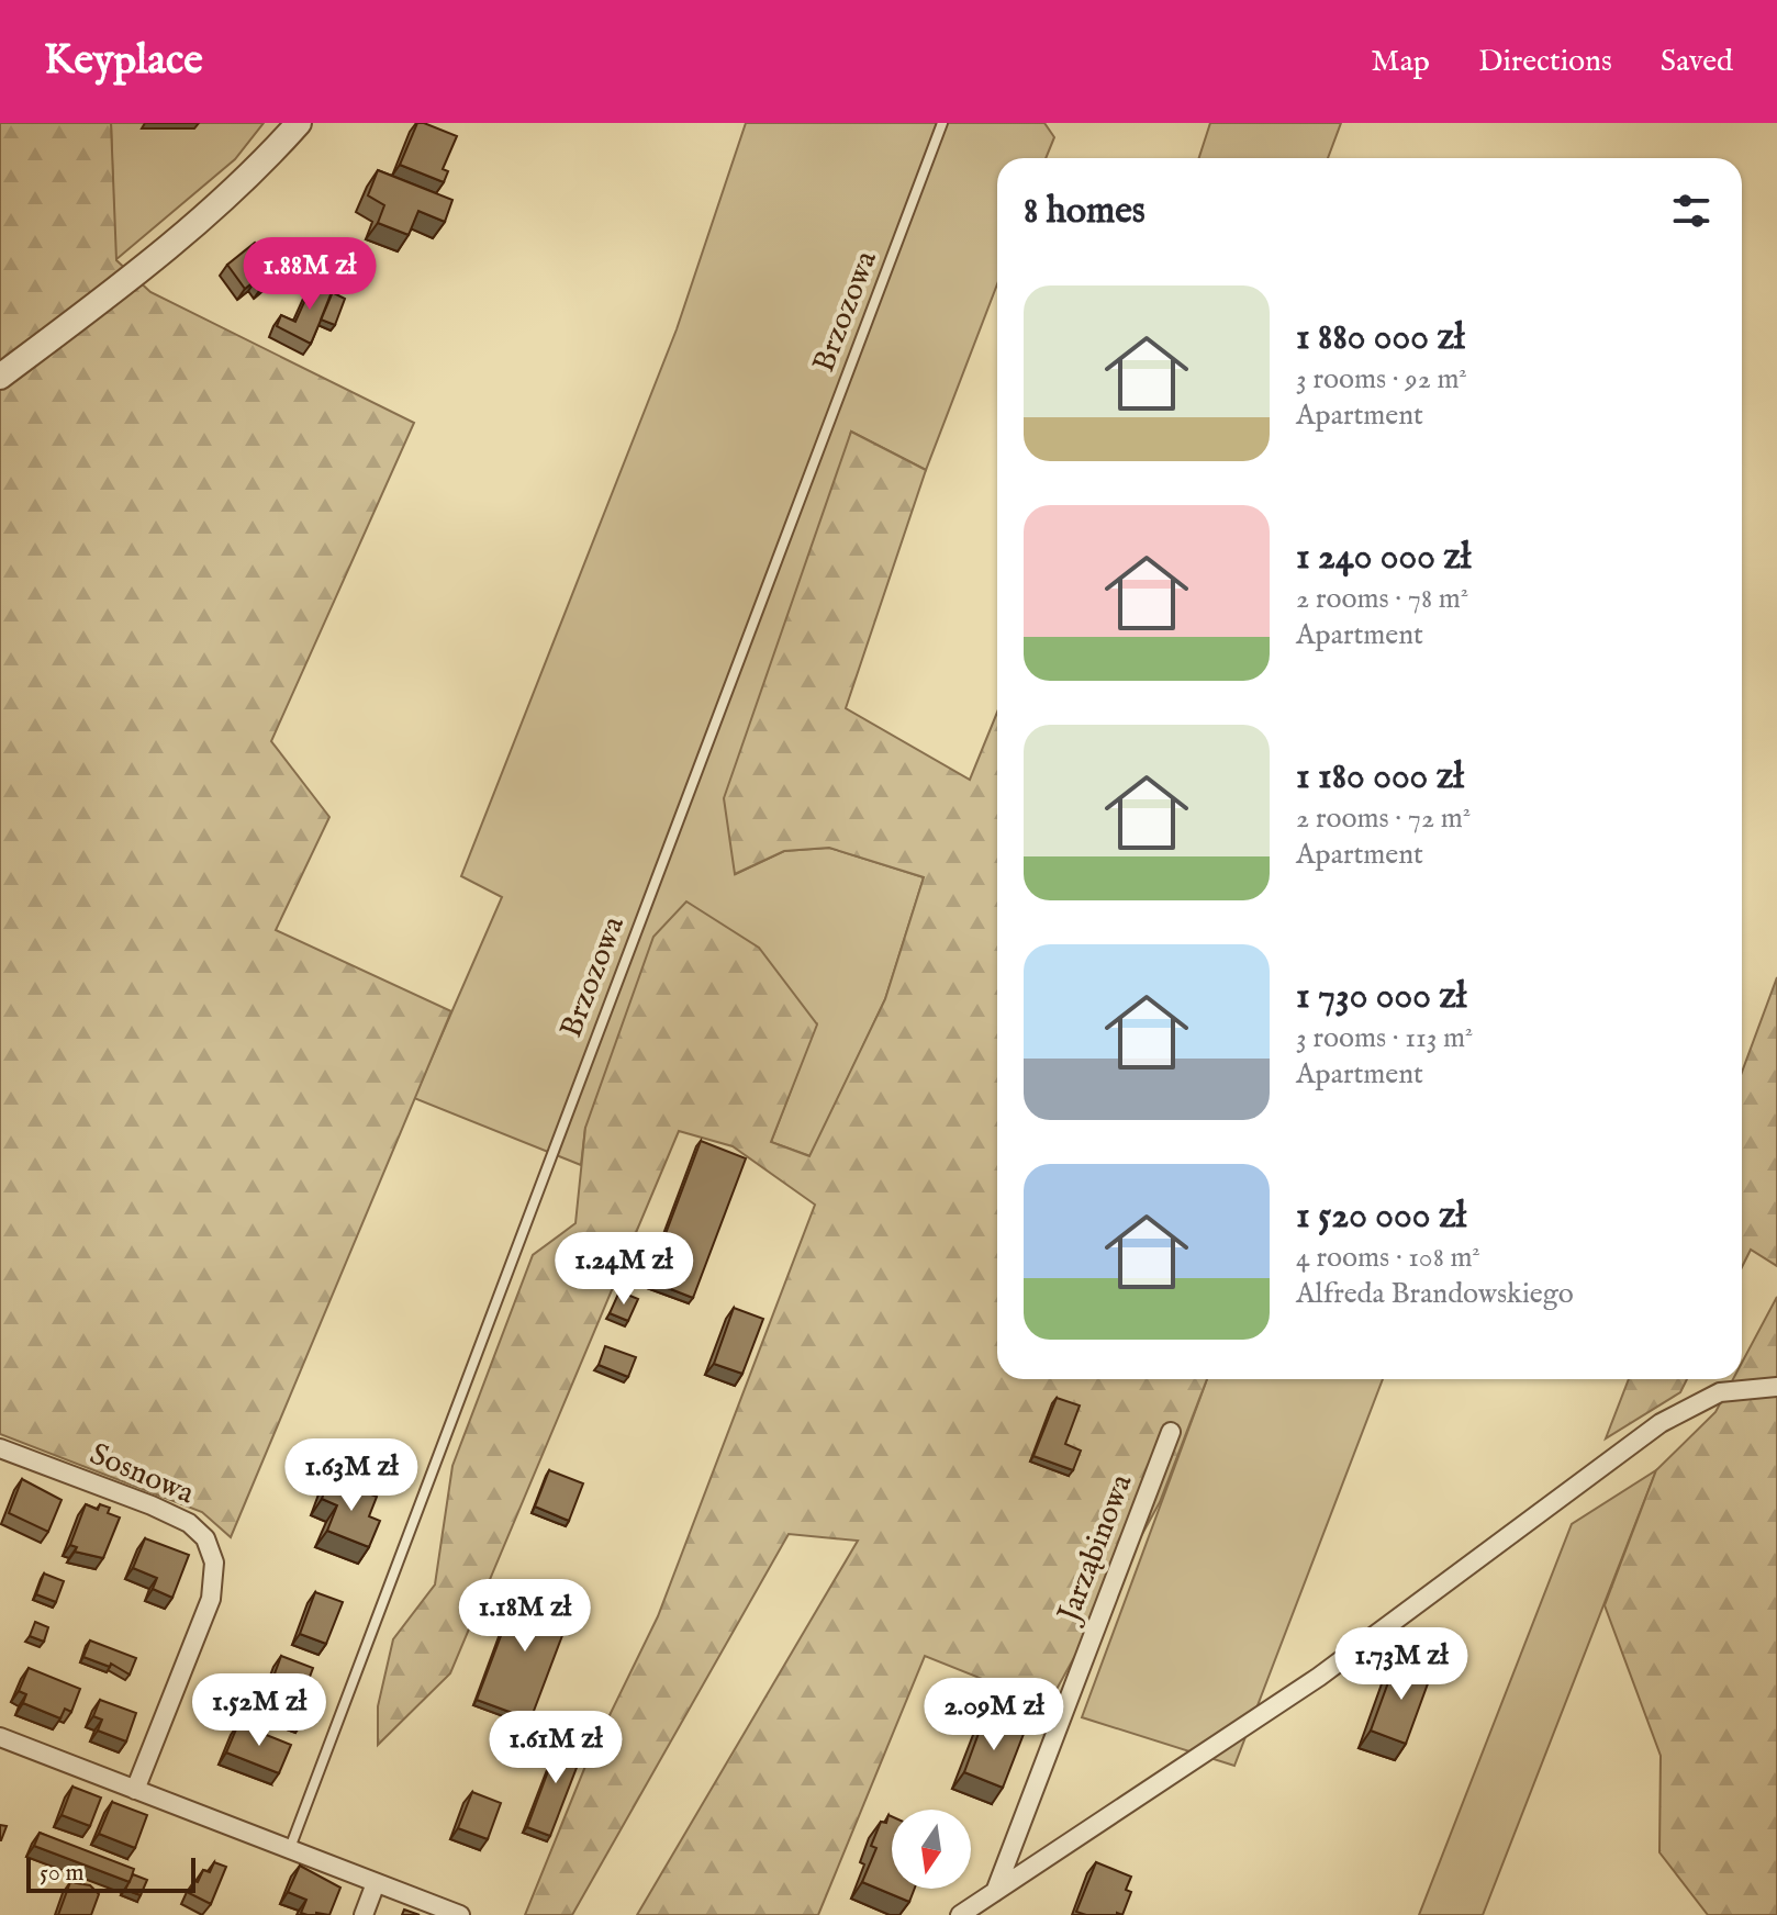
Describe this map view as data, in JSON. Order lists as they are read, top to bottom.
{
  "streets": {
    "street": ["Sosnowa", "Jarząbinowa"],
    "lane": ["Brzozowa"]
  },
  "scale_bar": "50 m",
  "north": "bottom",
  "page": {
    "header": "Keyplace",
    "nav": ["Map", "Directions", "Saved"],
    "heading": "8 homes",
    "price": [
      "1.88M zł",
      "1.24M zł",
      "1.63M zł",
      "1.18M zł",
      "1.73M zł",
      "1.52M zł",
      "2.09M zł",
      "1.61M zł"
    ],
    "list": [
      {
        "name": "1 880 000 zł",
        "note": "3 rooms · 92 m² · Apartment"
      },
      {
        "name": "1 240 000 zł",
        "note": "2 rooms · 78 m² · Apartment"
      },
      {
        "name": "1 180 000 zł",
        "note": "2 rooms · 72 m² · Apartment"
      },
      {
        "name": "1 730 000 zł",
        "note": "3 rooms · 113 m² · Apartment"
      },
      {
        "name": "1 520 000 zł",
        "note": "4 rooms · 108 m² · Alfreda Brandowskiego"
      }
    ],
    "scale": "50 m"
  }
}
